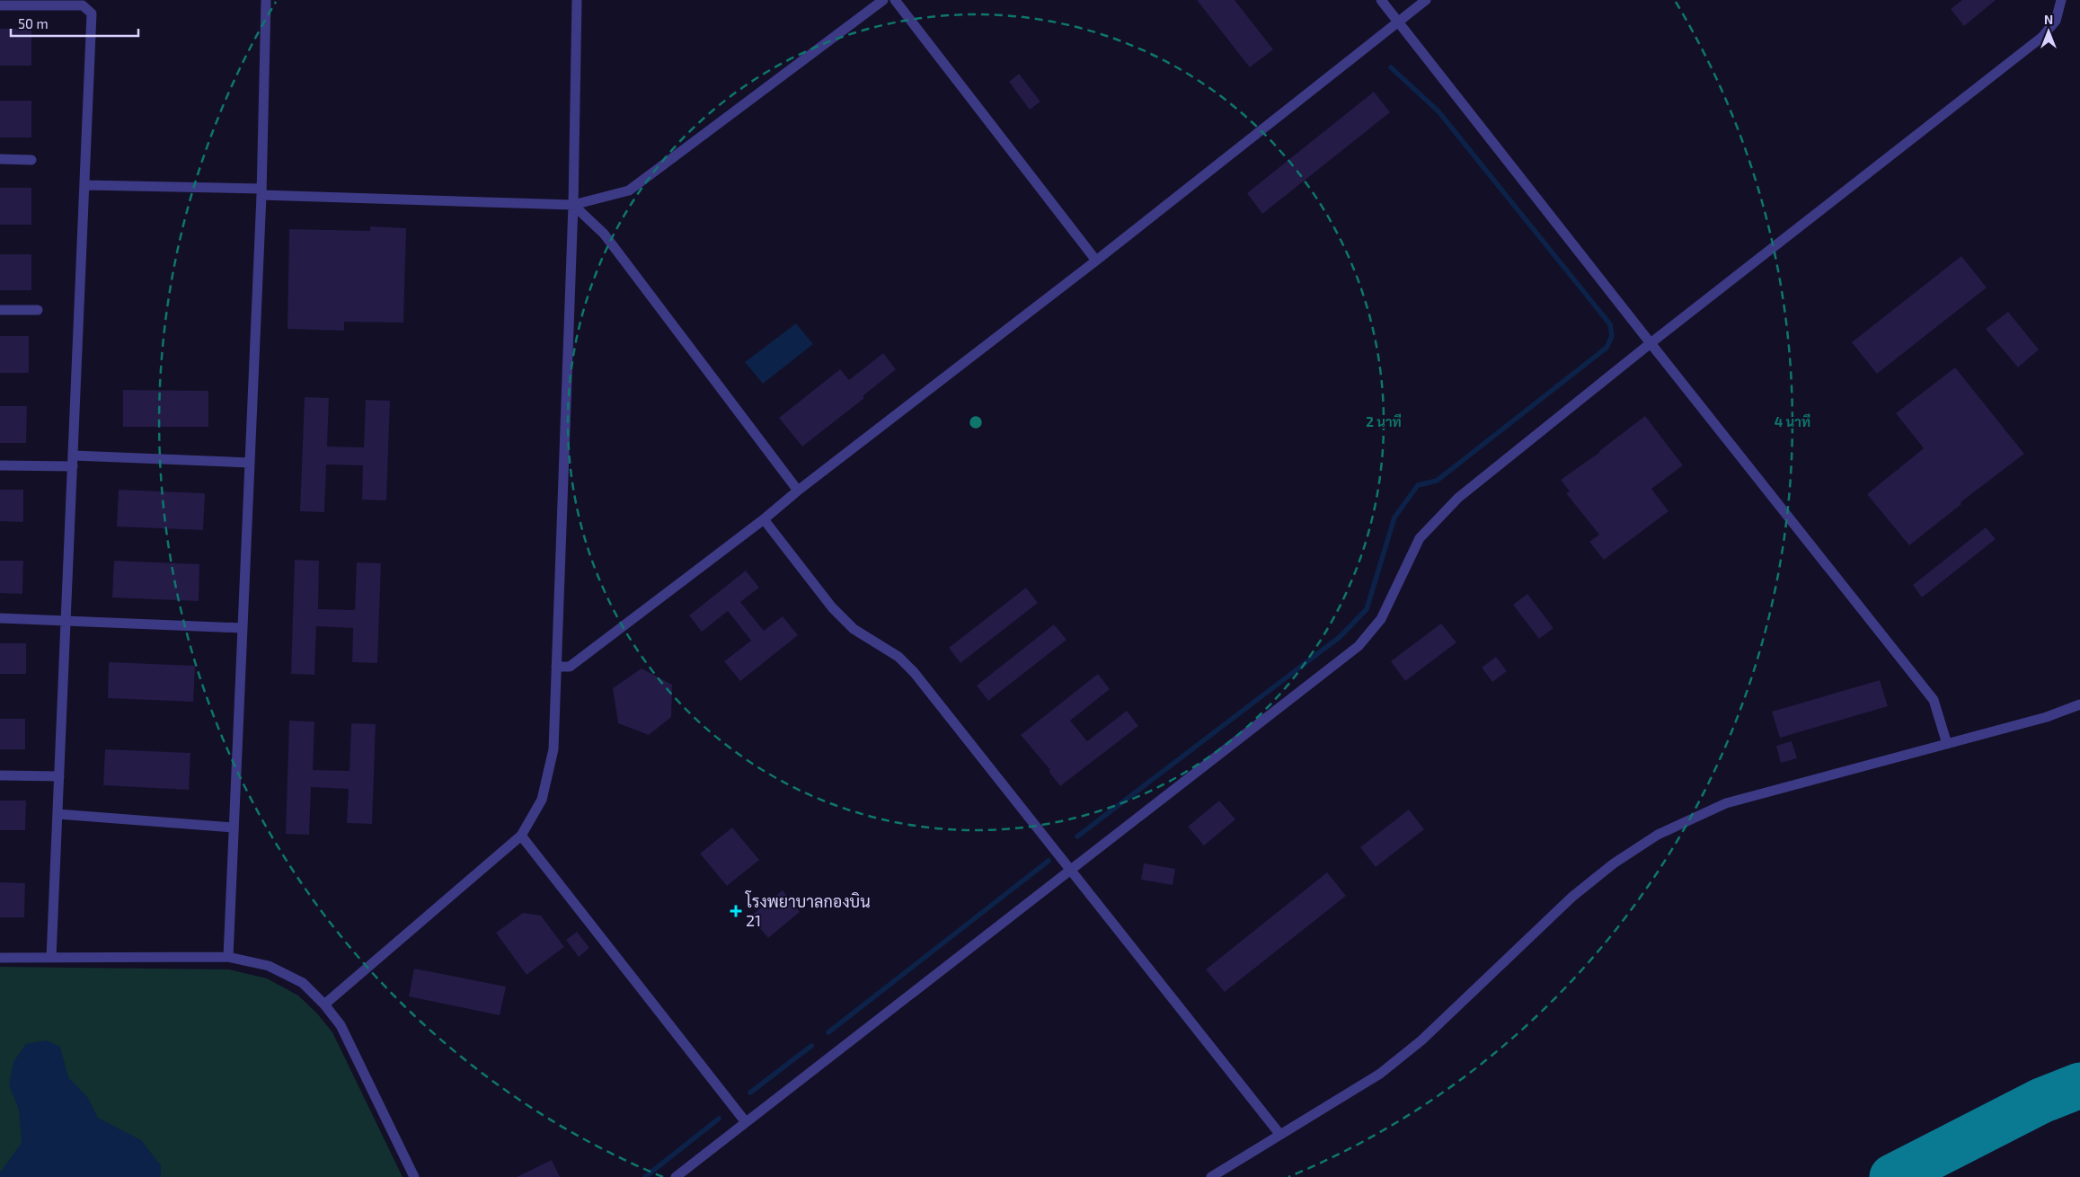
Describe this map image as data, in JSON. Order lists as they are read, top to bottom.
{
  "places": {
    "health": ["โรงพยาบาลกองบิน 21"]
  },
  "scale_bar": "50 m",
  "north": "top",
  "rings": ["2 นาที", "4 นาที"]
}
